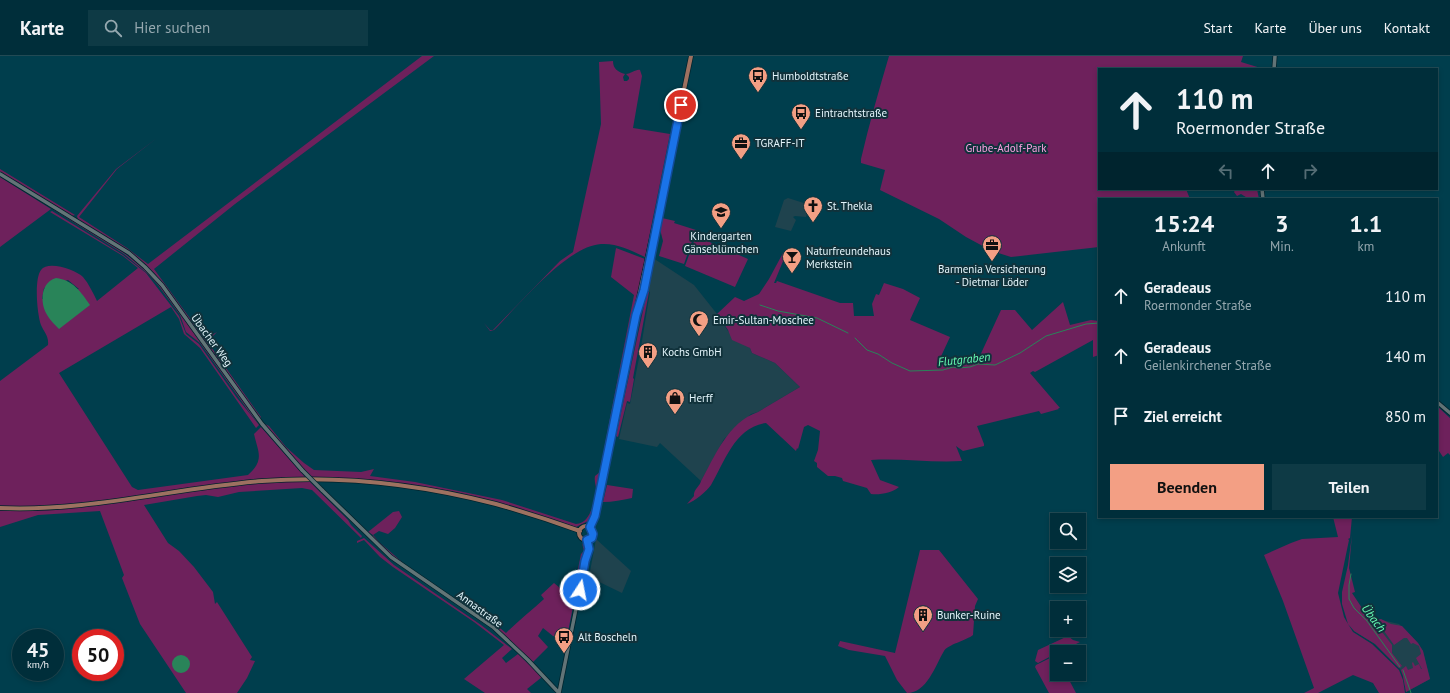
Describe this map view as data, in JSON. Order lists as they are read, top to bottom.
{
  "streets": {
    "main road": ["Übacher Weg", "Annastraße"]
  },
  "crossings": [
    ["Übacher Weg", "Annastraße"]
  ],
  "water": ["Flutgraben", "Übach"],
  "parks": ["Grube-Adolf-Park"],
  "places": {
    "bus stop": ["Humboldtstraße", "Eintrachtstraße", "Alt Boscheln"],
    "office": ["TGRAFF-IT", "Barmenia Versicherung - Dietmar Löder"],
    "church": ["St. Thekla"],
    "school or university": ["Kindergarten Gänseblümchen"],
    "bar": ["Naturfreundehaus Merkstein"],
    "mosque": ["Emir-Sultan-Moschee"],
    "building": ["Kochs GmbH", "Bunker-Ruine"],
    "shop": ["Herff"]
  },
  "page": {
    "header": "Karte",
    "search": "Hier suchen",
    "nav": [
      "Start",
      "Karte",
      "Über uns",
      "Kontakt"
    ],
    "turn": ["110 m", "Roermonder Straße"],
    "eta": [
      "15:24",
      "Ankunft",
      "3",
      "Min.",
      "1.1",
      "km"
    ],
    "list": [
      {
        "name": "Geradeaus",
        "note": "Roermonder Straße",
        "value": "110 m"
      },
      {
        "name": "Geradeaus",
        "note": "Geilenkirchener Straße",
        "value": "140 m"
      },
      {
        "name": "Ziel erreicht",
        "value": "850 m"
      }
    ],
    "buttons": ["Beenden", "Teilen"],
    "map_buttons": ["+", "−"],
    "speed": "45 km/h",
    "limit": "50"
  }
}
